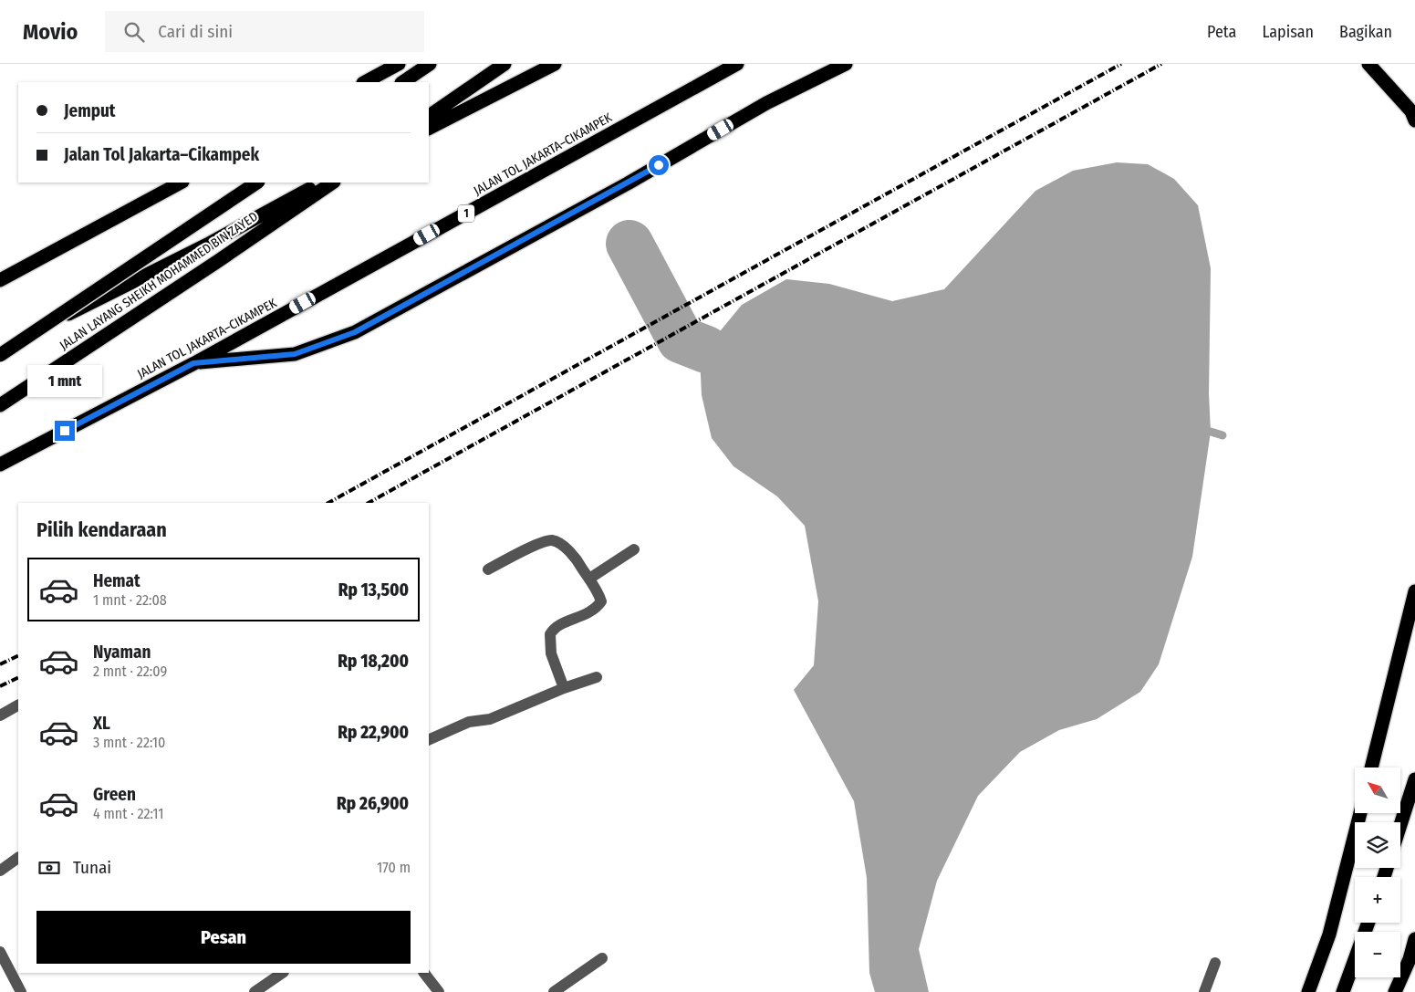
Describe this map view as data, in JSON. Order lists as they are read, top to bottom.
{
  "streets": {
    "highway": ["JALAN TOL JAKARTA–CIKAMPEK", "1", "JALAN LAYANG SHEIKH MOHAMMED BIN ZAYED"]
  },
  "north": "top left",
  "page": {
    "header": "Movio",
    "search": "Cari di sini",
    "nav": ["Peta", "Lapisan", "Bagikan"],
    "banner": ["Jemput", "Jalan Tol Jakarta–Cikampek"],
    "bubble": "1 mnt",
    "heading": "Pilih kendaraan",
    "list": [
      {
        "name": "Hemat",
        "note": "1 mnt · 22:08",
        "value": "Rp 13,500"
      },
      {
        "name": "Nyaman",
        "note": "2 mnt · 22:09",
        "value": "Rp 18,200"
      },
      {
        "name": "XL",
        "note": "3 mnt · 22:10",
        "value": "Rp 22,900"
      },
      {
        "name": "Green",
        "note": "4 mnt · 22:11",
        "value": "Rp 26,900"
      }
    ],
    "map_buttons": ["+", "−"],
    "pay": ["Tunai", "170 m"],
    "buttons": "Pesan"
  }
}
